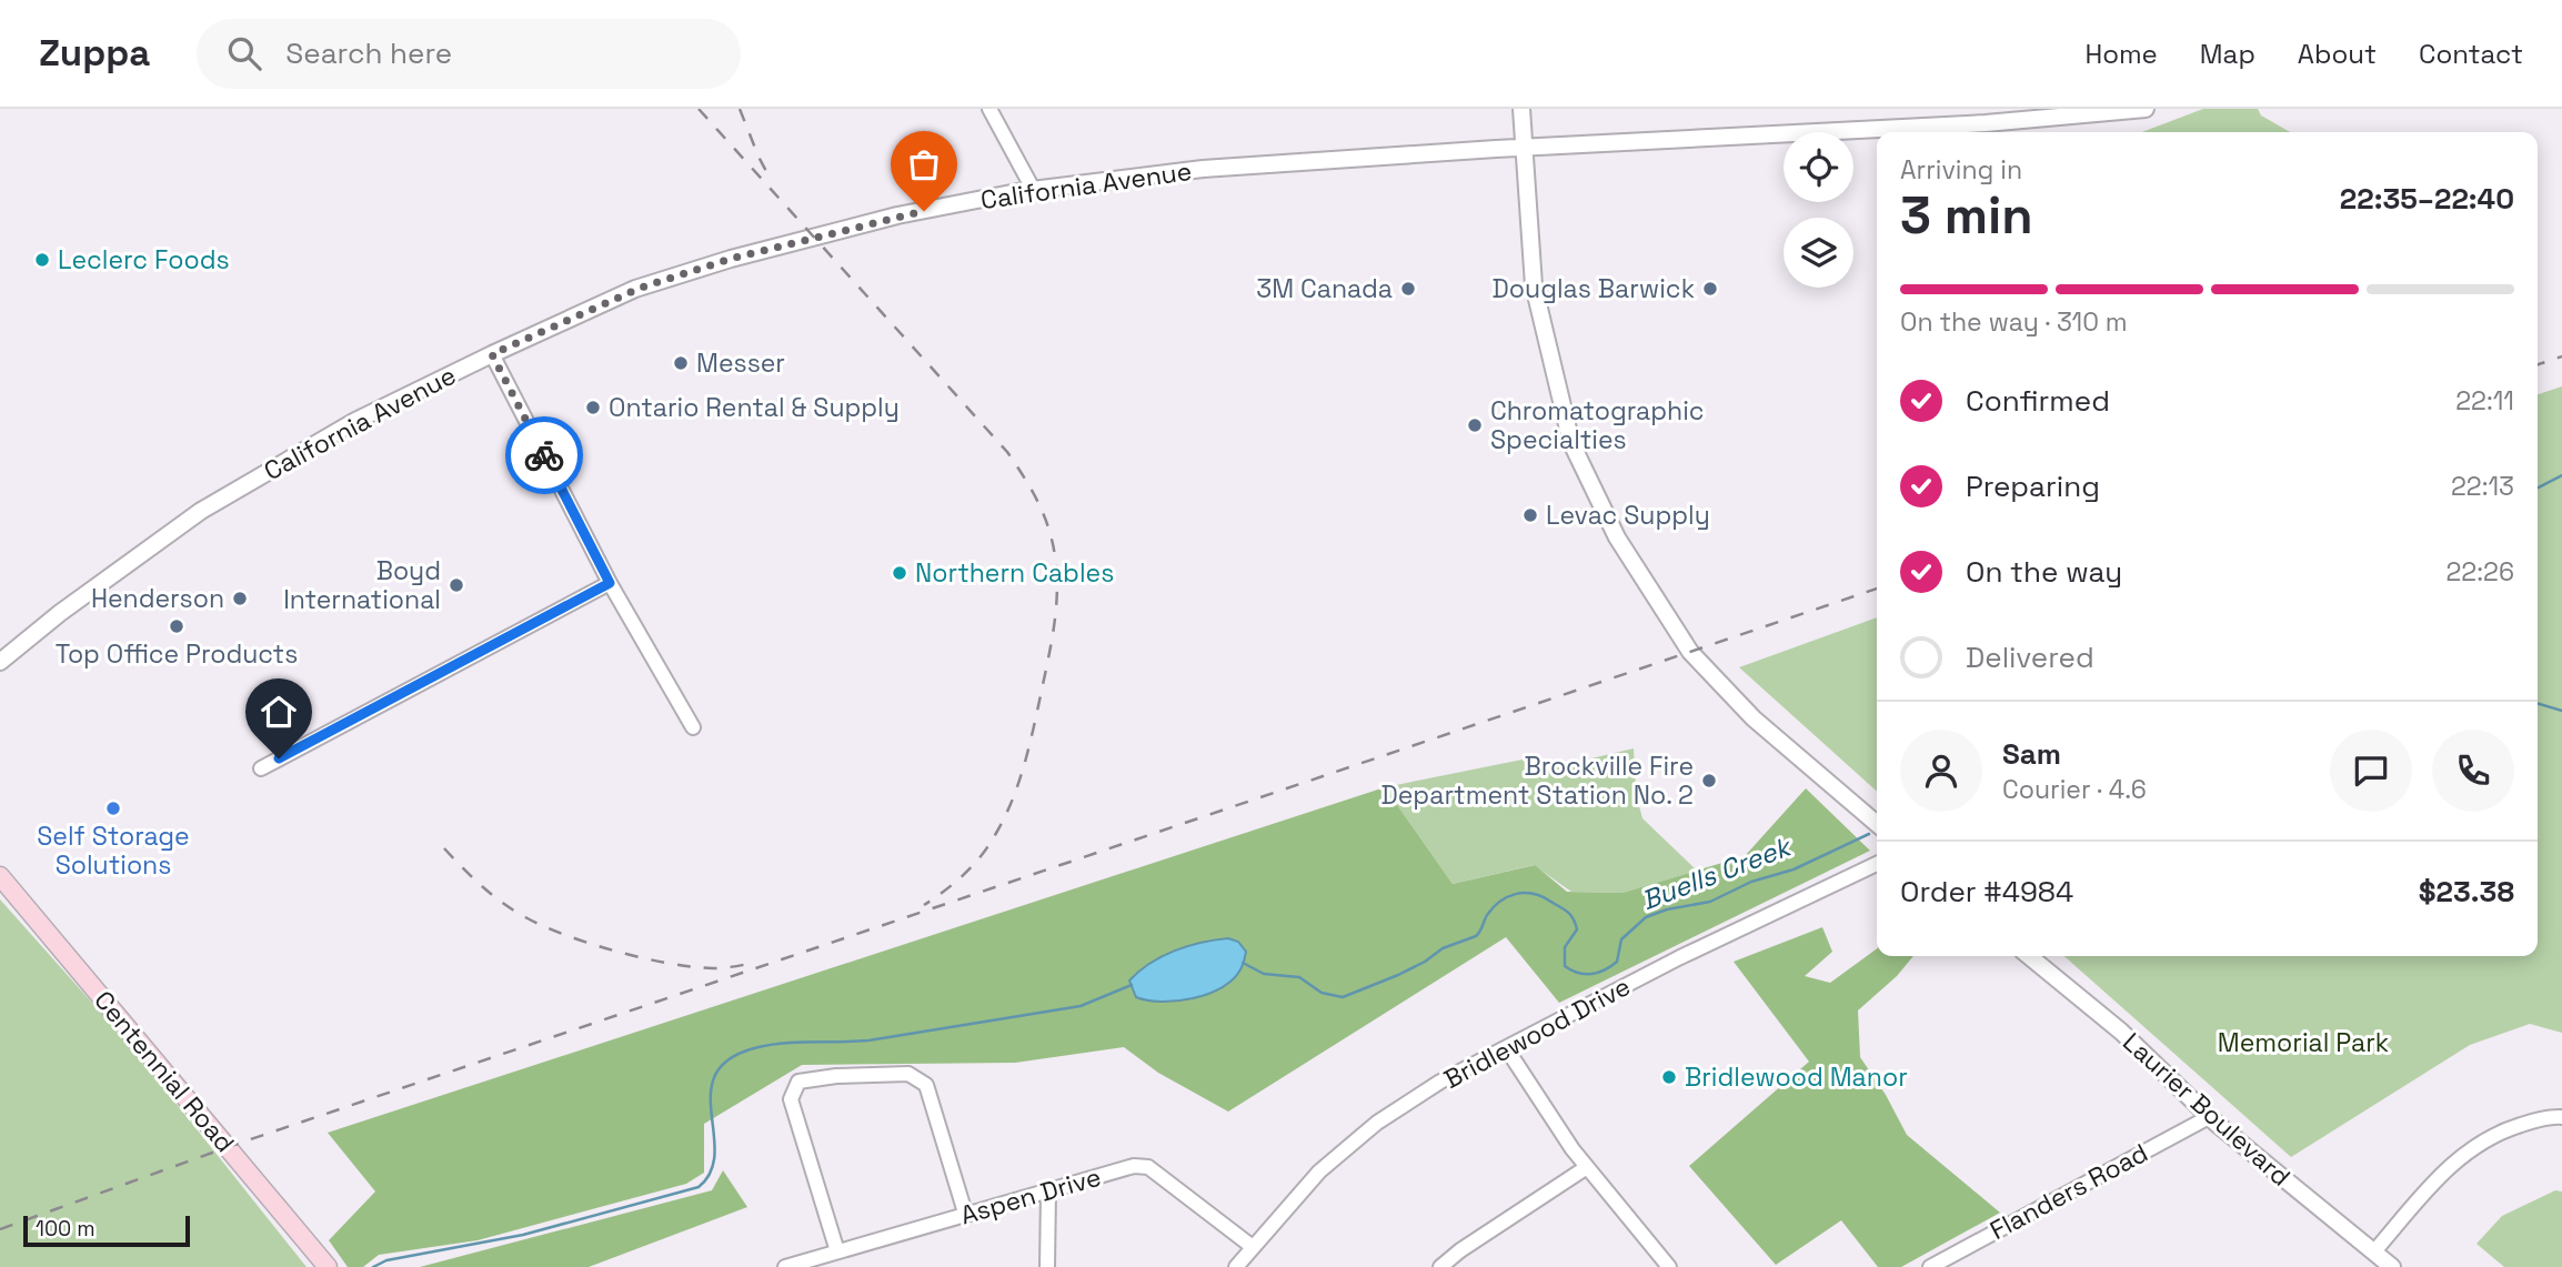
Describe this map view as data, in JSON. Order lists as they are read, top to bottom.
{
  "streets": {
    "main road": ["Centennial Road"],
    "street": [
      "California Avenue",
      "Bridlewood Drive",
      "Laurier Boulevard",
      "Flanders Road",
      "Aspen Drive"
    ]
  },
  "crossings": [
    ["Bridlewood Drive", "Aspen Drive"],
    ["Laurier Boulevard", "Flanders Road"]
  ],
  "water": ["Buells Creek"],
  "parks": ["Memorial Park"],
  "places": [
    "Leclerc Foods",
    "3M Canada",
    "Douglas Barwick",
    "Messer",
    "Ontario Rental & Supply",
    "Chromatographic Specialties",
    "Levac Supply",
    "Northern Cables",
    "Boyd International",
    "Henderson",
    "Top Office Products",
    "Brockville Fire Department Station No. 2",
    "Self Storage Solutions",
    "Bridlewood Manor"
  ],
  "scale_bar": "100 m",
  "page": {
    "header": "Zuppa",
    "search": "Search here",
    "nav": [
      "Home",
      "Map",
      "About",
      "Contact"
    ],
    "heading": ["3 min", "Arriving in", "22:35–22:40"],
    "panel": [
      "Sam",
      "Courier · 4.6",
      "Order #4984",
      "$23.38"
    ],
    "bar": "On the way · 310 m",
    "list": [
      ["Confirmed", "22:11"],
      ["Preparing", "22:13"],
      ["On the way", "22:26"],
      "Delivered"
    ],
    "scale": "100 m"
  }
}
